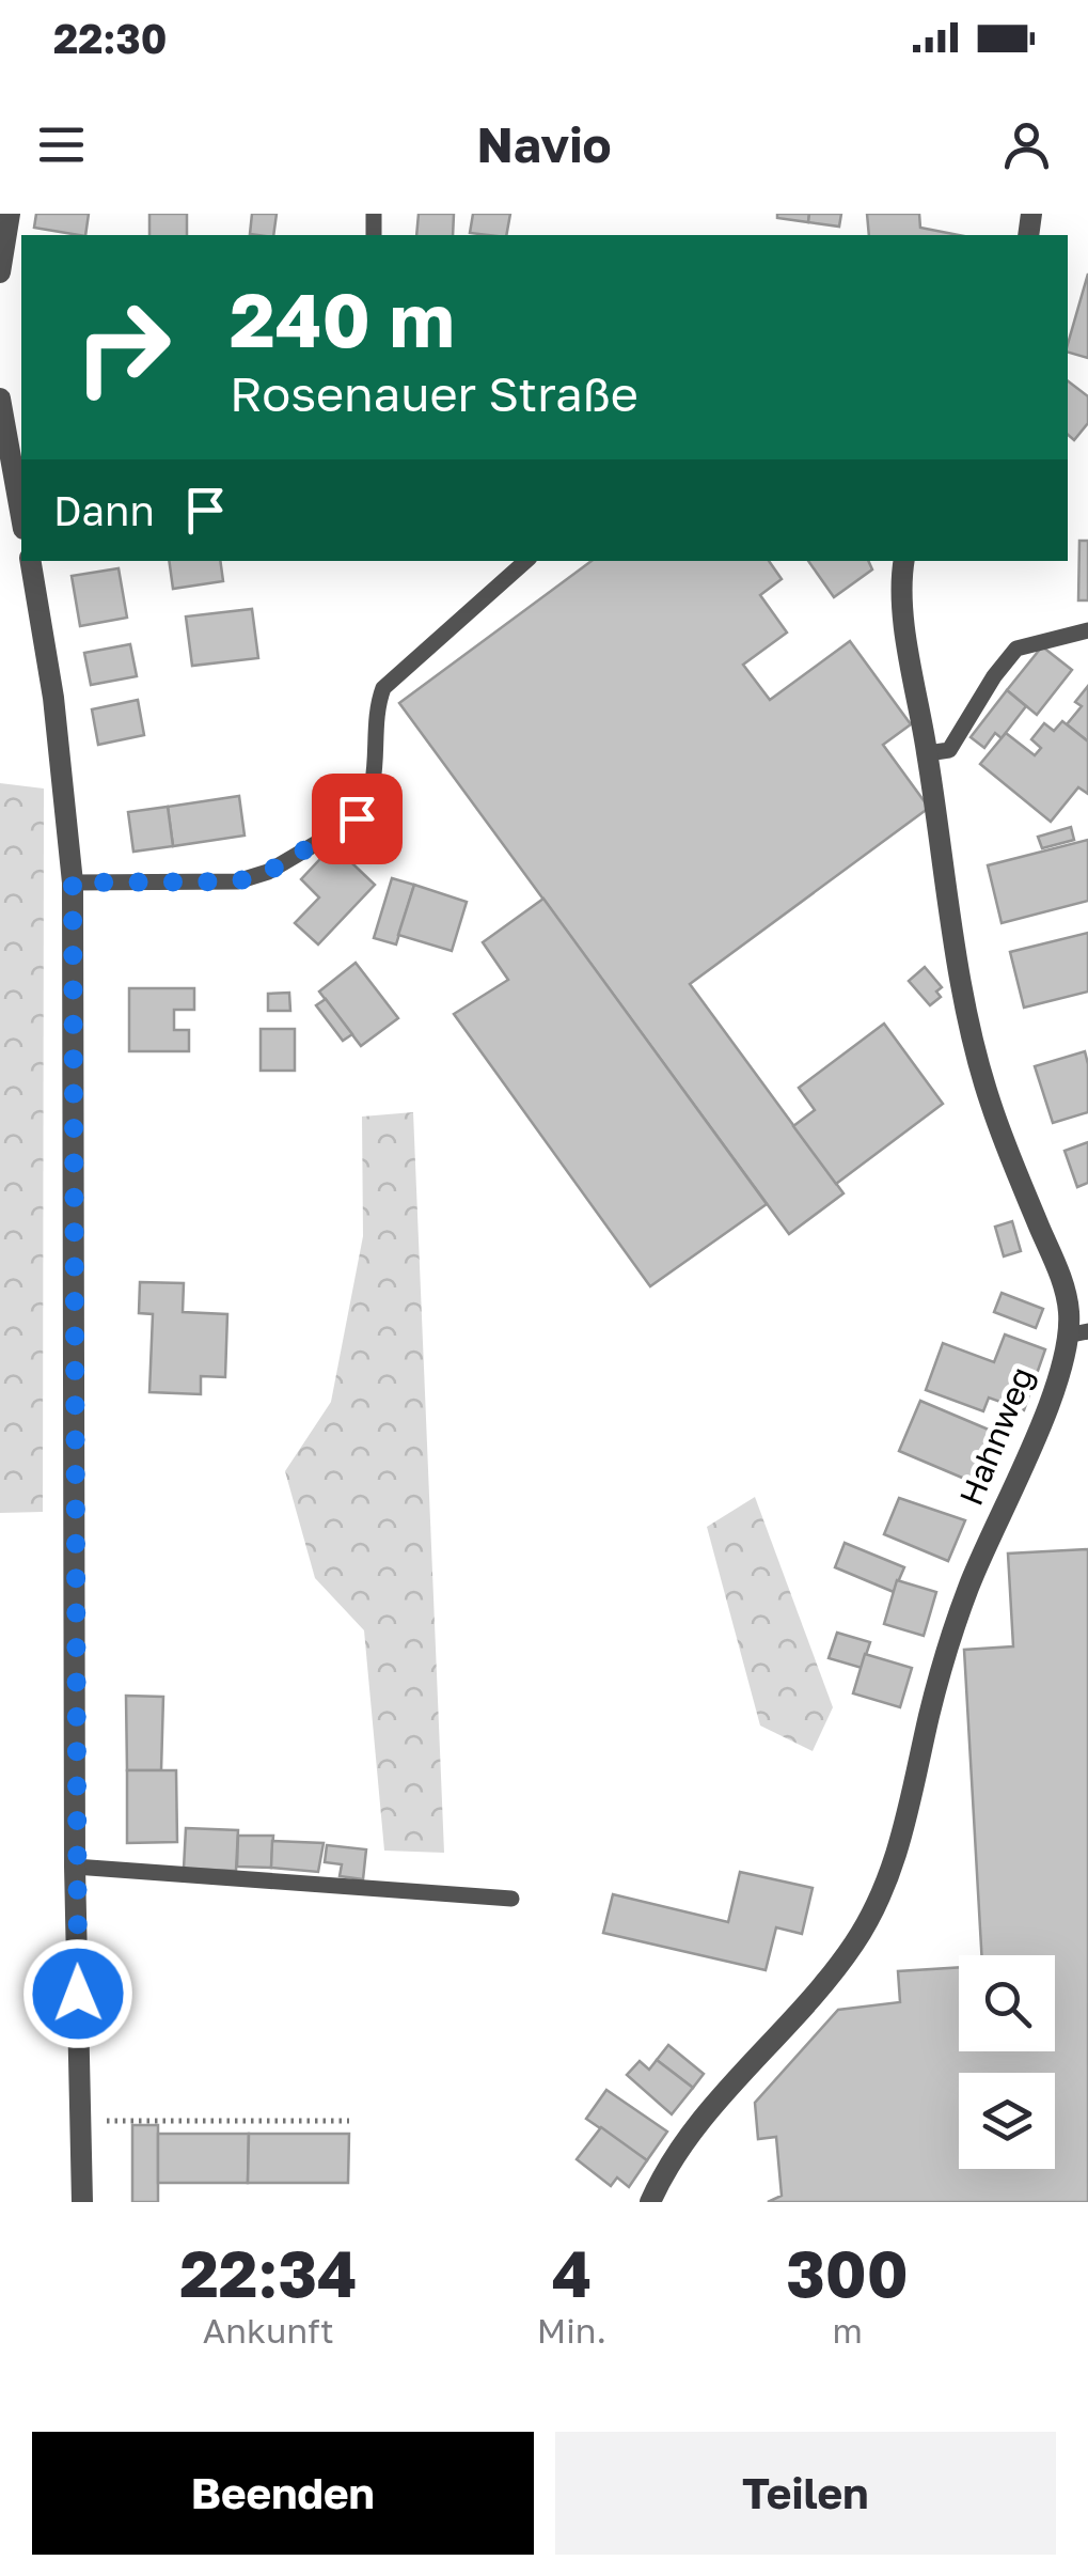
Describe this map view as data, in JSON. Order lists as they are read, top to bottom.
{
  "streets": {
    "street": ["Hahnweg"]
  },
  "page": {
    "status": "22:30",
    "header": "Navio",
    "turn": ["240 m", "Rosenauer Straße"],
    "then": "Dann",
    "eta": [
      "22:34",
      "Ankunft",
      "4",
      "Min.",
      "300",
      "m"
    ],
    "buttons": ["Beenden", "Teilen"]
  }
}
